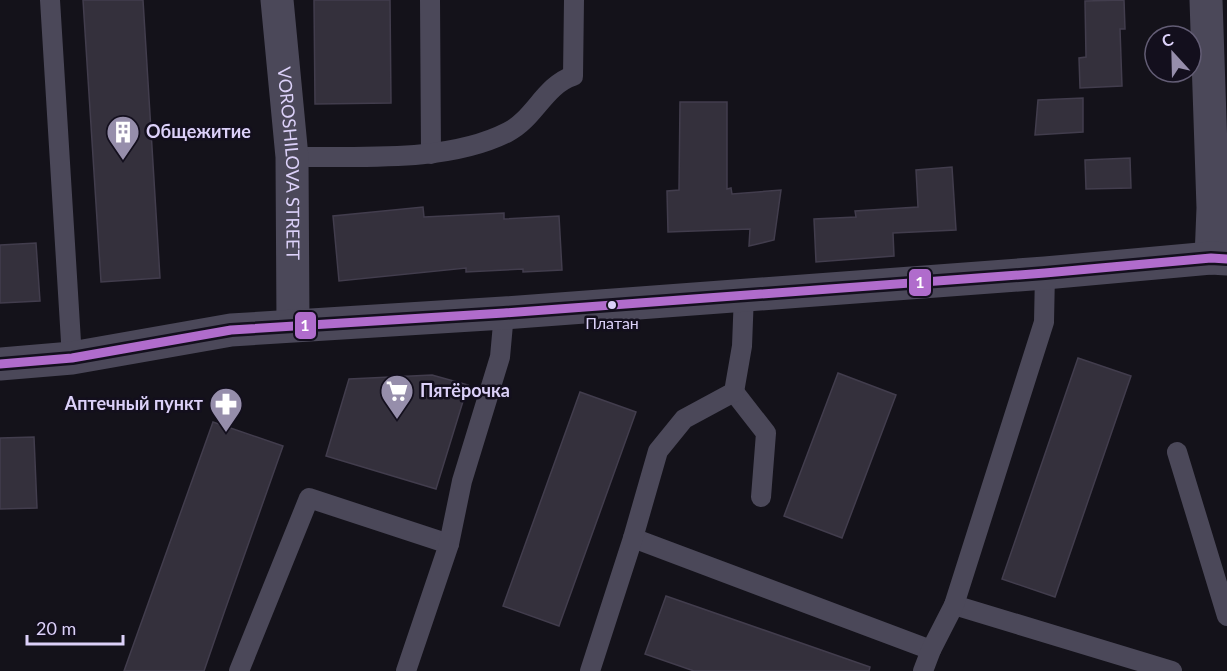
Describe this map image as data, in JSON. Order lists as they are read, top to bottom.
{
  "streets": {
    "street": ["VOROSHILOVA STREET"]
  },
  "places": {
    "building": ["Общежитие"],
    "other": ["Платан"],
    "supermarket": ["Пятёрочка"],
    "pharmacy": ["Аптечный пункт"]
  },
  "lines": ["transit line 1"],
  "scale_bar": "20 m",
  "north": "top"
}
